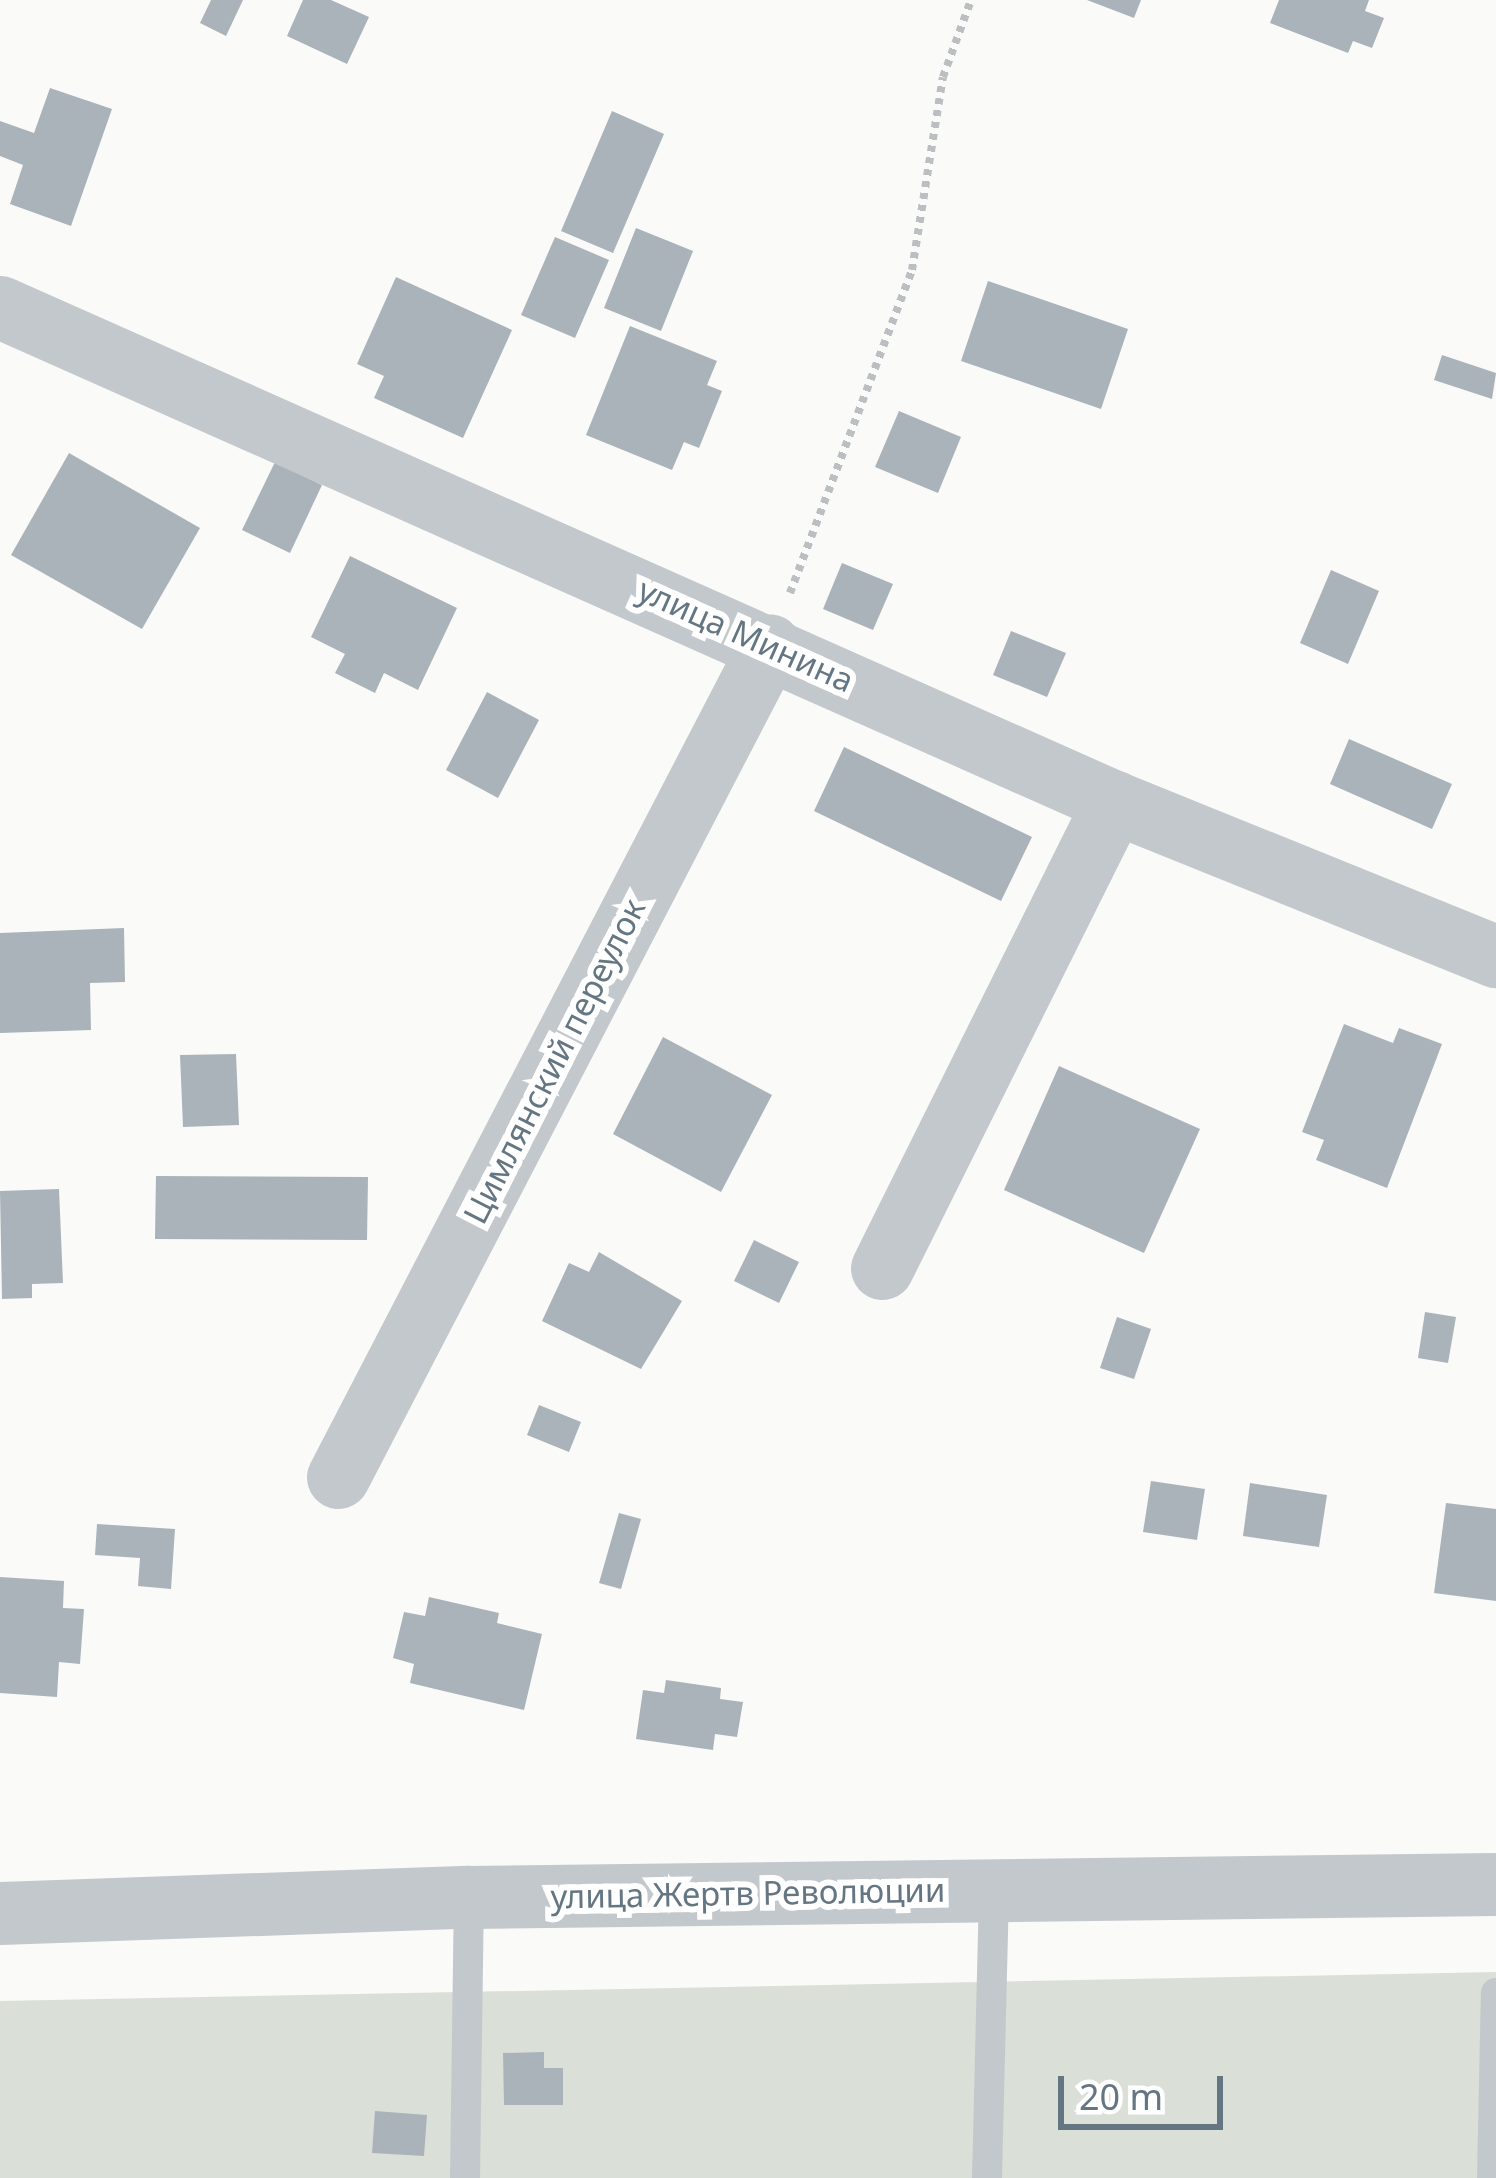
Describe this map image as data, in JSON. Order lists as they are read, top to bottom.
{
  "streets": {
    "street": ["улица Минина", "Цимлянский переулок", "улица Жертв Революции"]
  },
  "crossings": [
    ["улица Минина", "Цимлянский переулок"]
  ],
  "scale_bar": "20 m"
}
